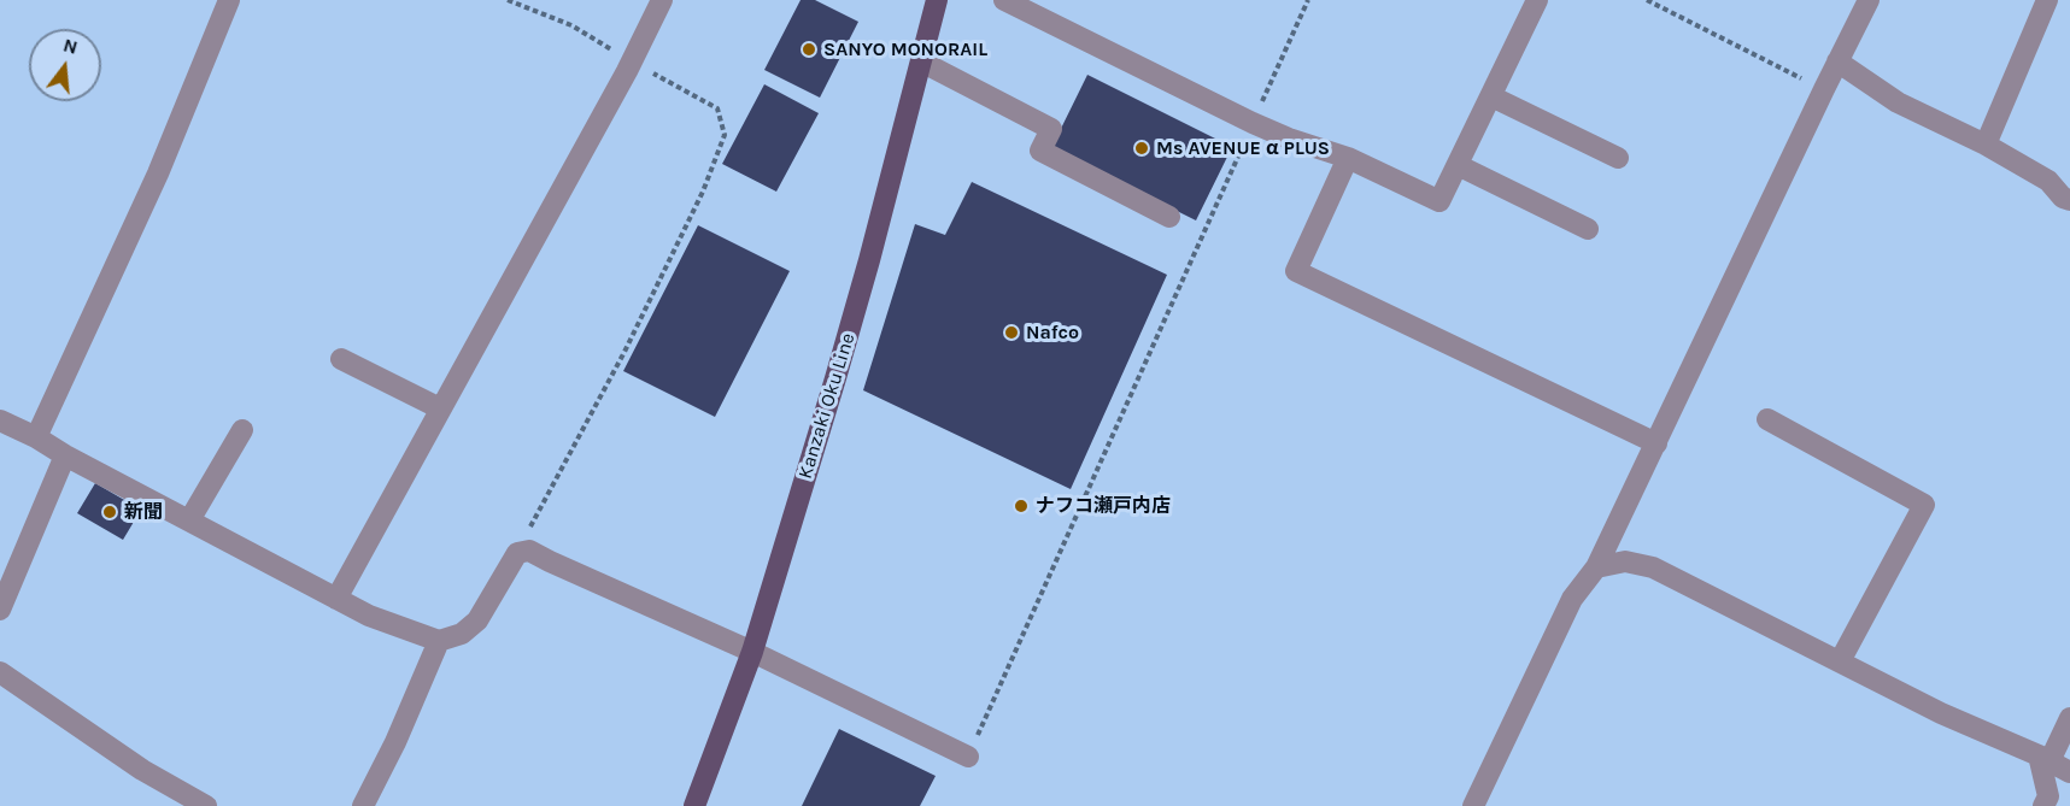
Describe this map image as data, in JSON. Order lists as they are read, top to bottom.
{
  "streets": {
    "main road": ["Kanzaki Oku Line"]
  },
  "places": [
    "SANYO MONORAIL",
    "Ms AVENUE α PLUS",
    "Nafco",
    "ナフコ瀬戸内店",
    "新聞"
  ],
  "north": "top"
}
